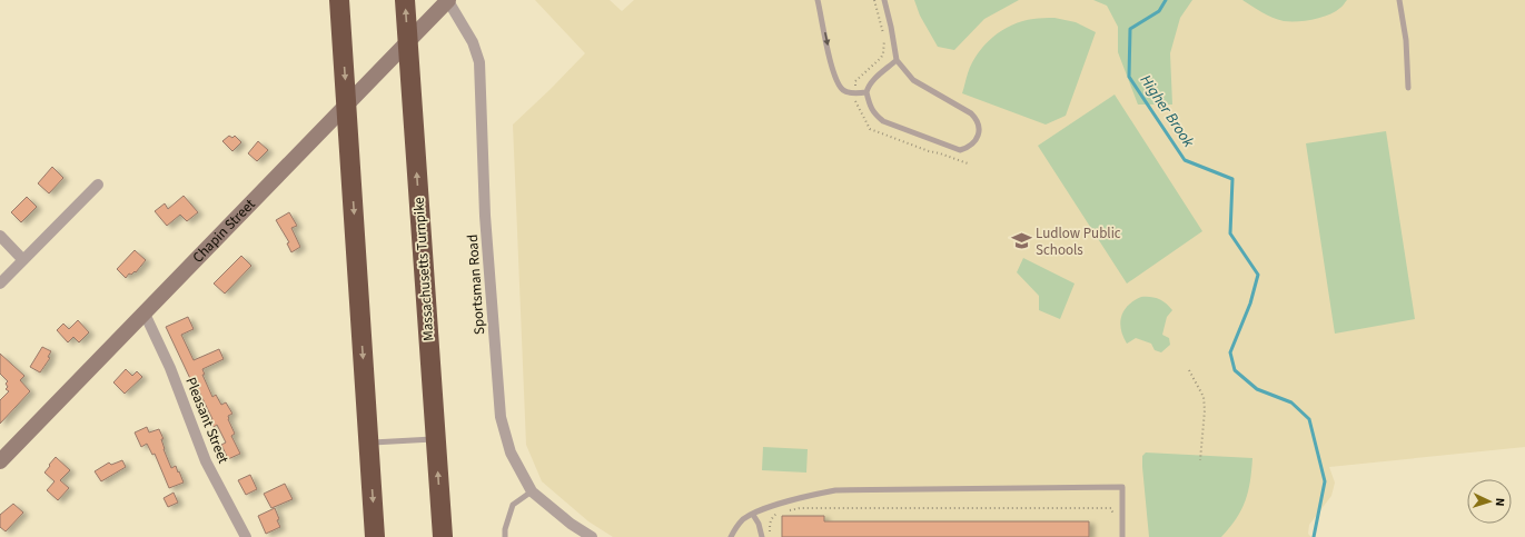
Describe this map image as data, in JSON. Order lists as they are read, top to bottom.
{
  "streets": {
    "highway": ["Massachusetts Turnpike"],
    "main road": ["Chapin Street"],
    "street": ["Sportsman Road", "Pleasant Street"]
  },
  "crossings": [
    ["Chapin Street", "Sportsman Road"],
    ["Chapin Street", "Pleasant Street"]
  ],
  "water": ["Higher Brook"],
  "places": {
    "school or university": ["Ludlow Public Schools"]
  },
  "north": "right"
}
